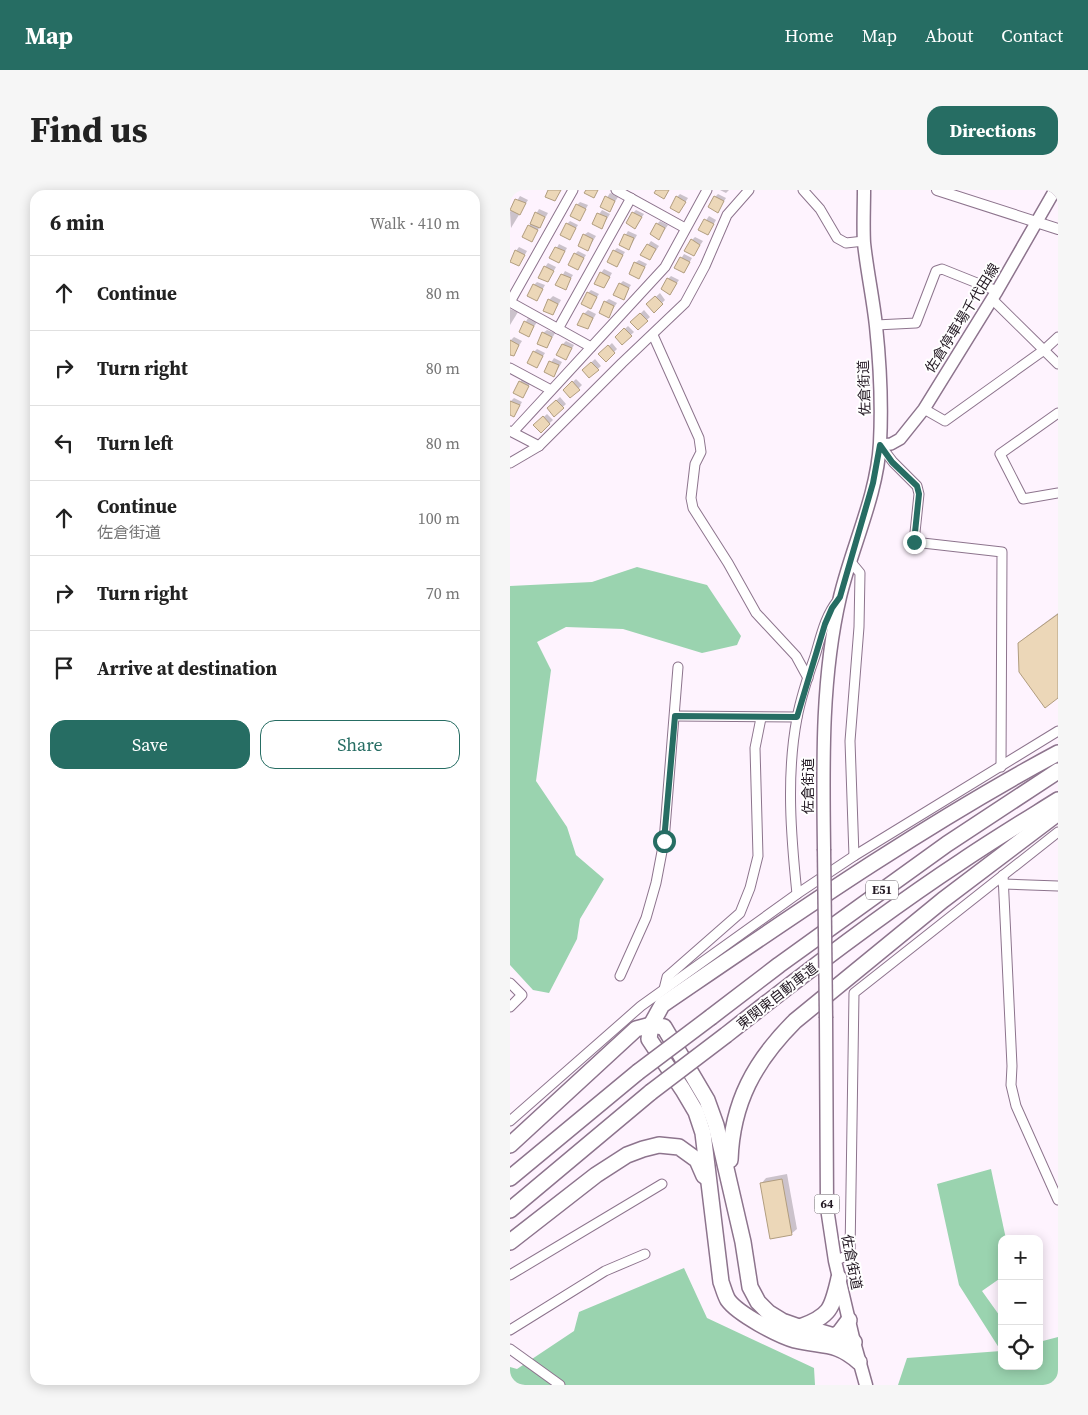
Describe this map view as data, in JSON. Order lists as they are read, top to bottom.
{
  "streets": {
    "highway": ["E51", "東関東自動車道"],
    "main road": ["佐倉停車場千代田線", "佐倉街道", "64"]
  },
  "crossings": [
    ["佐倉停車場千代田線", "佐倉街道"]
  ],
  "page": {
    "header": "Map",
    "nav": [
      "Home",
      "Map",
      "About",
      "Contact"
    ],
    "title": "Find us",
    "buttons": [
      "Directions",
      ["Save", "Share"]
    ],
    "heading": ["6 min", "Walk · 410 m"],
    "list": [
      ["Continue", "80 m"],
      ["Turn right", "80 m"],
      ["Turn left", "80 m"],
      ["Continue", "佐倉街道", "100 m"],
      ["Turn right", "70 m"],
      "Arrive at destination"
    ],
    "map_buttons": ["+", "−"]
  }
}
